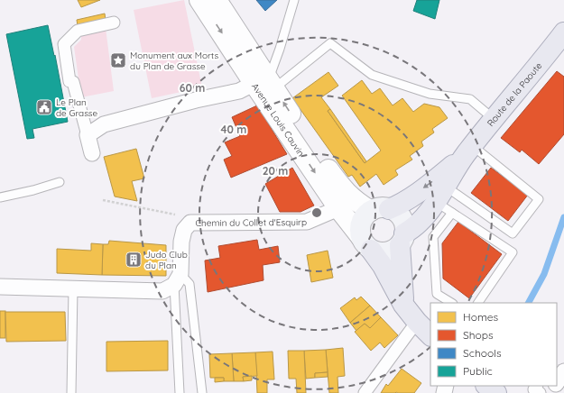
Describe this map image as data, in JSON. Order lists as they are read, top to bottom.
{
  "streets": {
    "main road": ["Route de la Paoute"],
    "street": ["Avenue Louis Cauvin", "Chemin du Collet d'Esquirp"]
  },
  "crossings": [
    ["Route de la Paoute", "Avenue Louis Cauvin"],
    ["Avenue Louis Cauvin", "Chemin du Collet d'Esquirp"]
  ],
  "places": {
    "place": ["Monument aux Morts du Plan de Grasse"],
    "public building": ["Le Plan de Grasse"],
    "building": ["Judo Club du Plan"]
  },
  "legend": [
    "Homes",
    "Shops",
    "Schools",
    "Public"
  ],
  "rings": ["60 m", "40 m", "20 m"]
}
